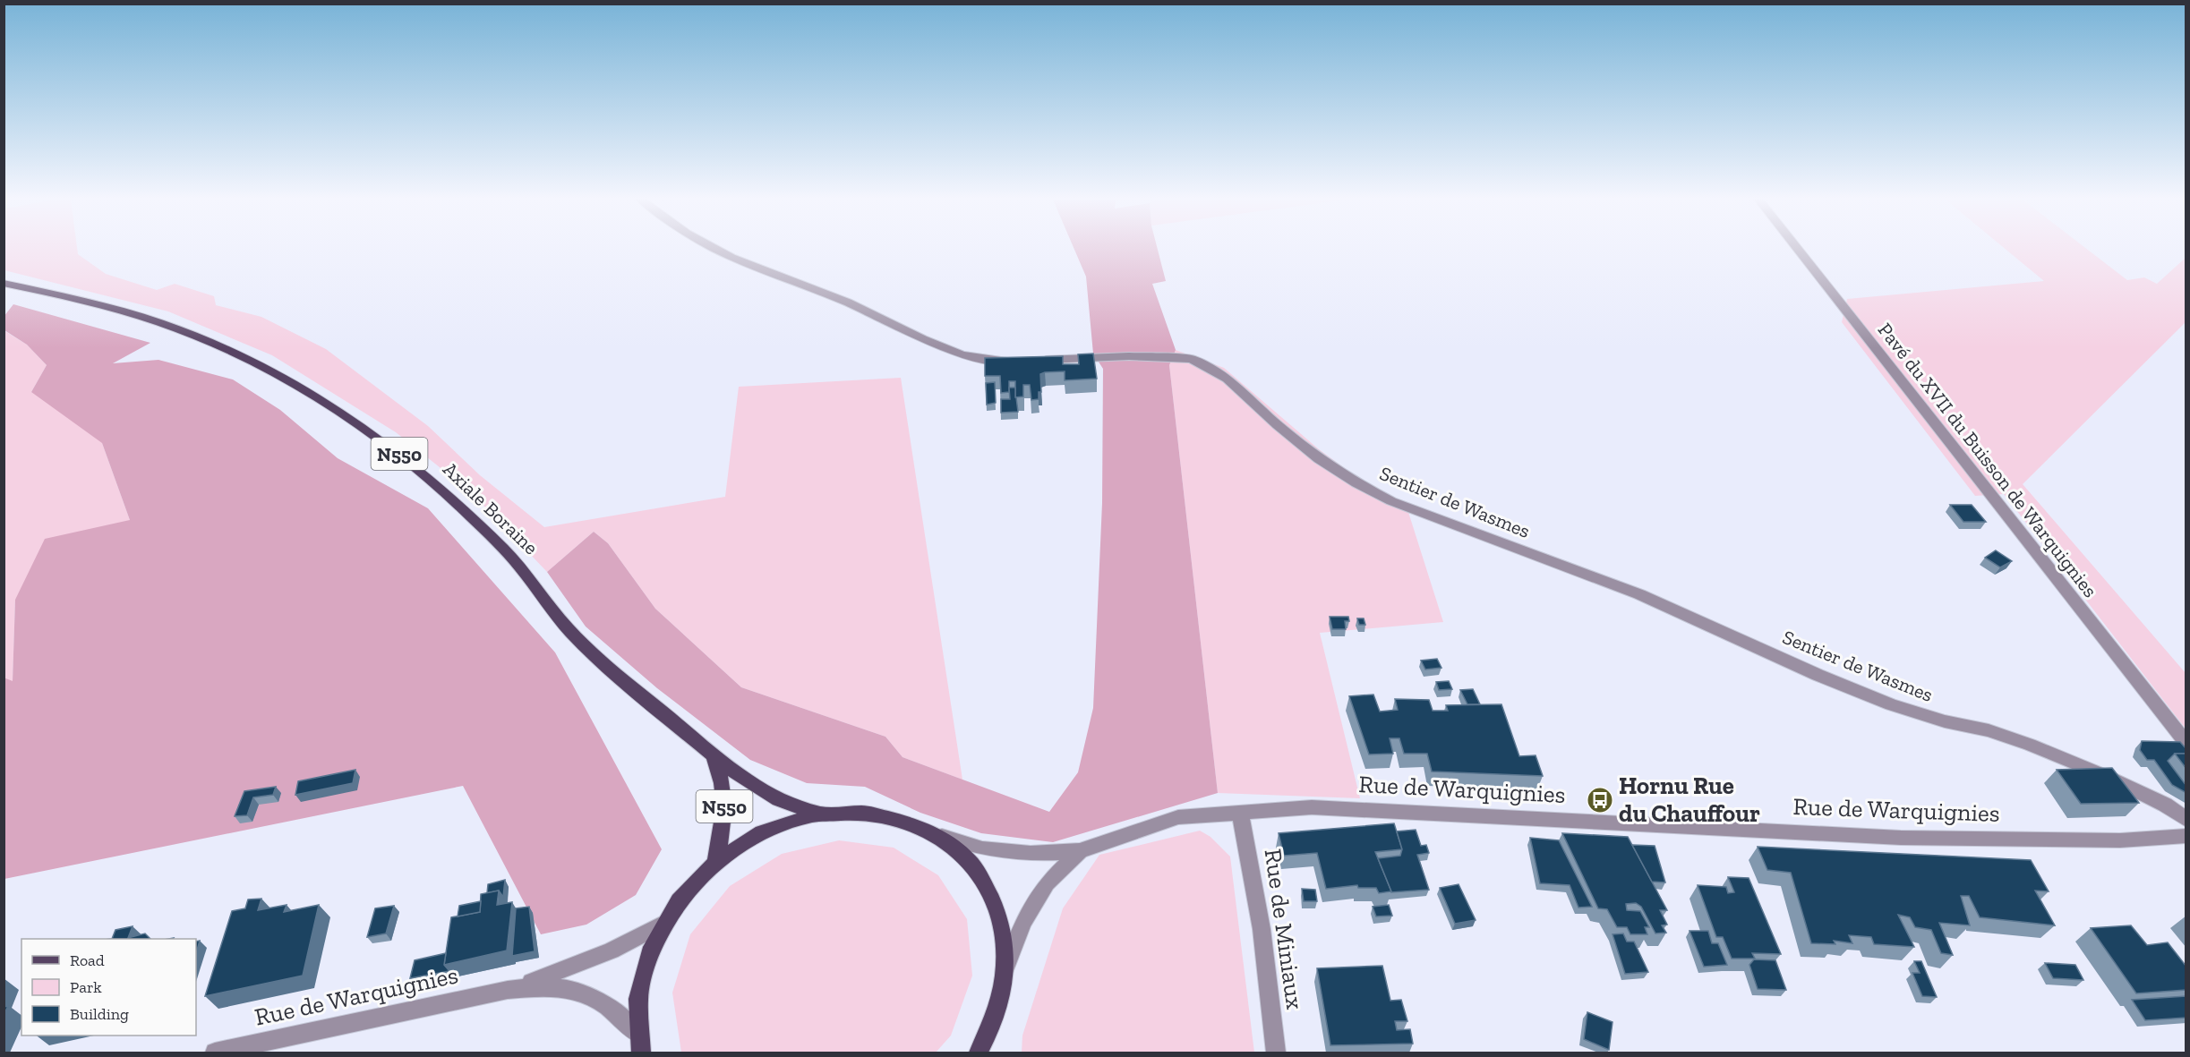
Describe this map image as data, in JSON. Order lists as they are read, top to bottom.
{
  "streets": {
    "main road": ["N550", "Axiale Boraine"],
    "street": [
      "Pavé du XVII du Buisson de Warquignies",
      "Sentier de Wasmes",
      "Rue de Warquignies",
      "Rue de Miniaux"
    ]
  },
  "crossings": [
    ["N550", "Axiale Boraine"],
    ["Rue de Warquignies", "Rue de Miniaux"]
  ],
  "places": {
    "bus stop": ["Hornu Rue du Chauffour"]
  },
  "legend": ["Road", "Park", "Building"]
}
